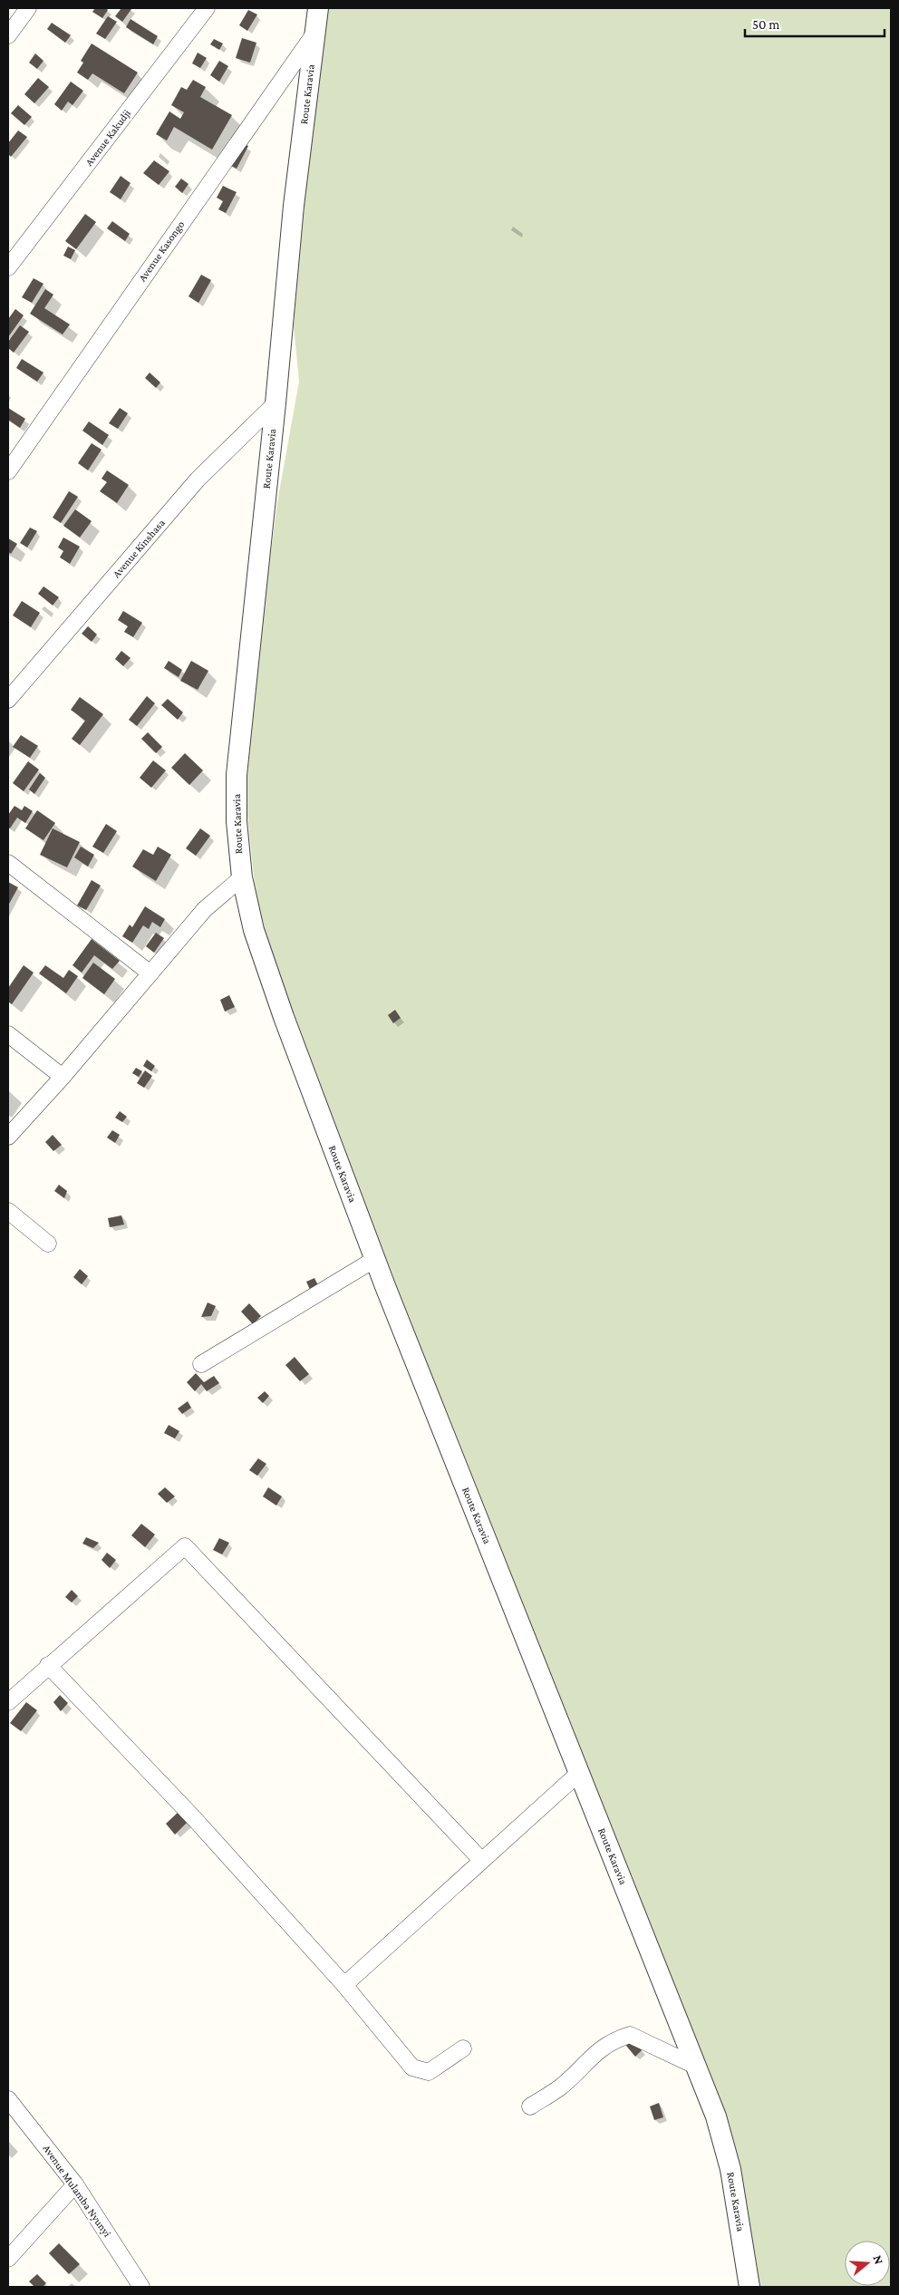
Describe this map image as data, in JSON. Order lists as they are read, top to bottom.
{
  "streets": {
    "street": [
      "Route Karavia",
      "Avenue Kakudji",
      "Avenue Kasongo",
      "Avenue Kinshasa",
      "Avenue Mulamba Nyunyi"
    ]
  },
  "crossings": [
    ["Route Karavia", "Avenue Kasongo"],
    ["Route Karavia", "Avenue Kinshasa"]
  ],
  "scale_bar": "50 m",
  "north": "right"
}
